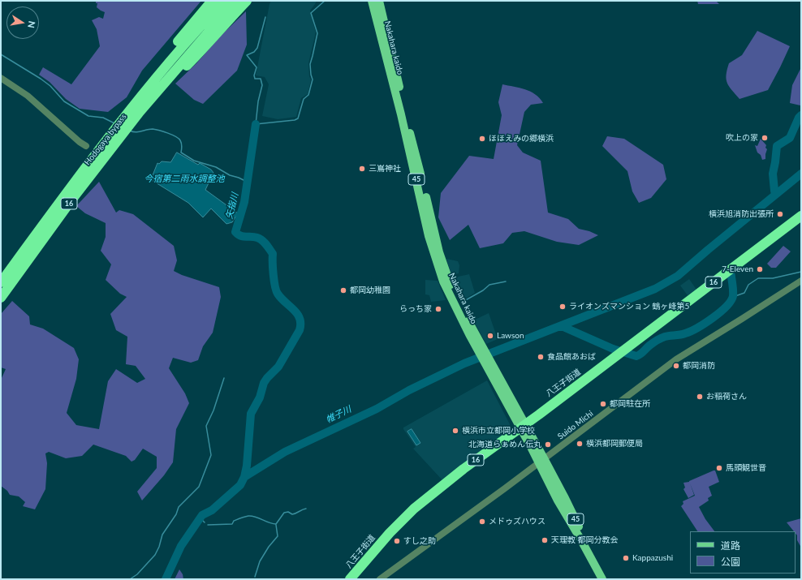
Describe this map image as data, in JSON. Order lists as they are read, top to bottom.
{
  "streets": {
    "highway": ["Hodogaya bypass", "16", "八王子街道"],
    "main road": ["Nakahara kaido", "45"],
    "street": ["Suido Michi"]
  },
  "crossings": [
    ["Nakahara kaido", "八王子街道"],
    ["Nakahara kaido", "Suido Michi"]
  ],
  "water": ["今宿第二雨水調整池", "矢指川", "帷子川"],
  "places": [
    "吹上の家",
    "ほほえみの郷横浜",
    "三嶌神社",
    "横浜旭消防出張所",
    "7-Eleven",
    "都岡幼稚園",
    "ライオンズマンション 鶴ヶ峰第5",
    "らっち家",
    "Lawson",
    "食品館あおば",
    "都岡消防",
    "お稲荷さん",
    "都岡駐在所",
    "横浜市立都岡小学校",
    "横浜都岡郵便局",
    "北海道らぁめん伝丸",
    "馬頭観世音",
    "メドゥズハウス",
    "天理教 都岡分教会",
    "すし之助",
    "Kappazushi"
  ],
  "legend": ["道路", "公園"],
  "north": "right"
}
